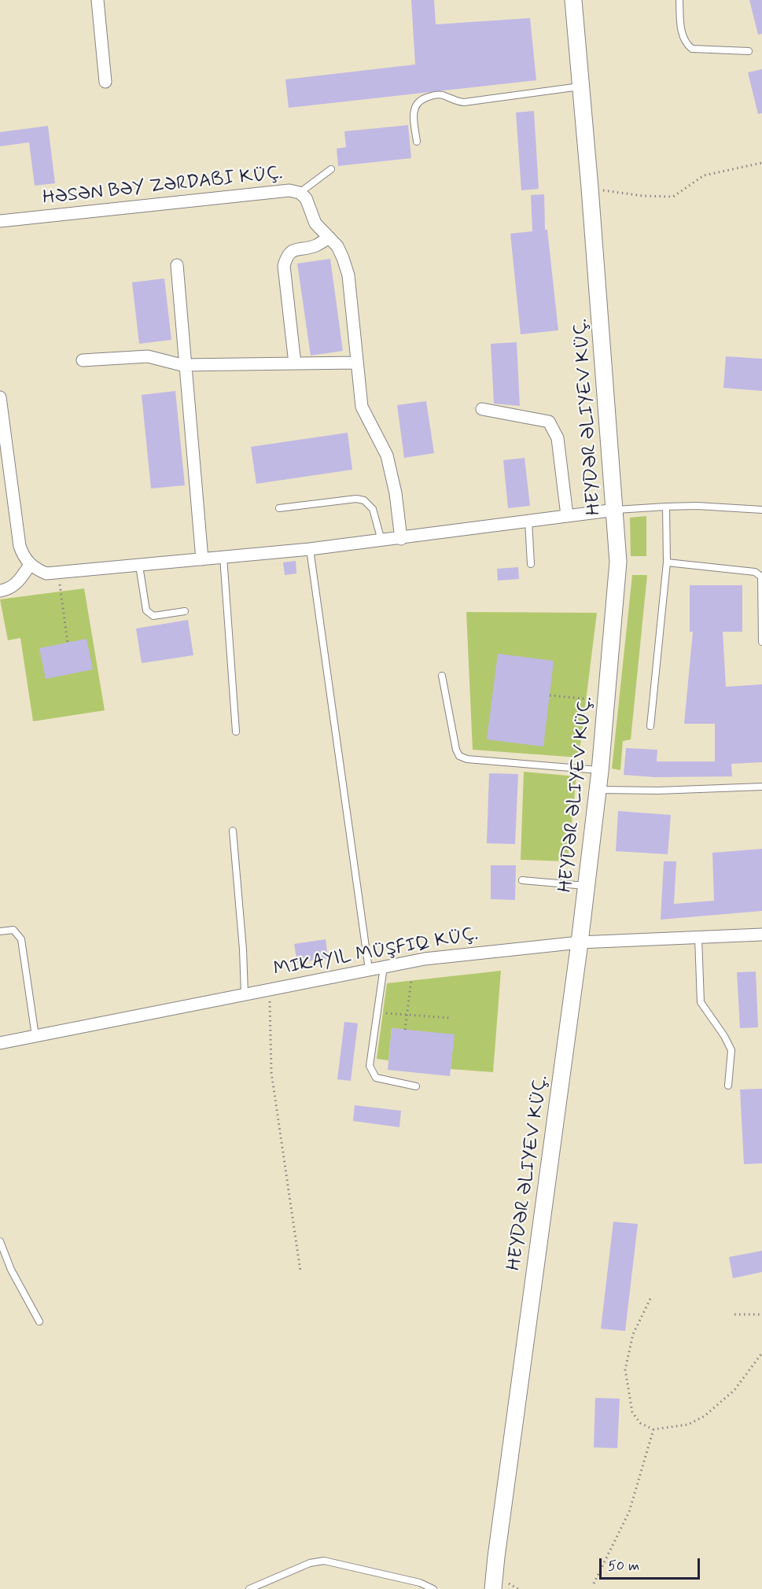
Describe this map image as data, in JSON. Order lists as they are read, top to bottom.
{
  "streets": {
    "main road": ["HEYDƏR ƏLIYEV KÜÇ."],
    "street": ["HƏSƏN BƏY ZƏRDABI KÜÇ."]
  },
  "scale_bar": "50 m"
}
